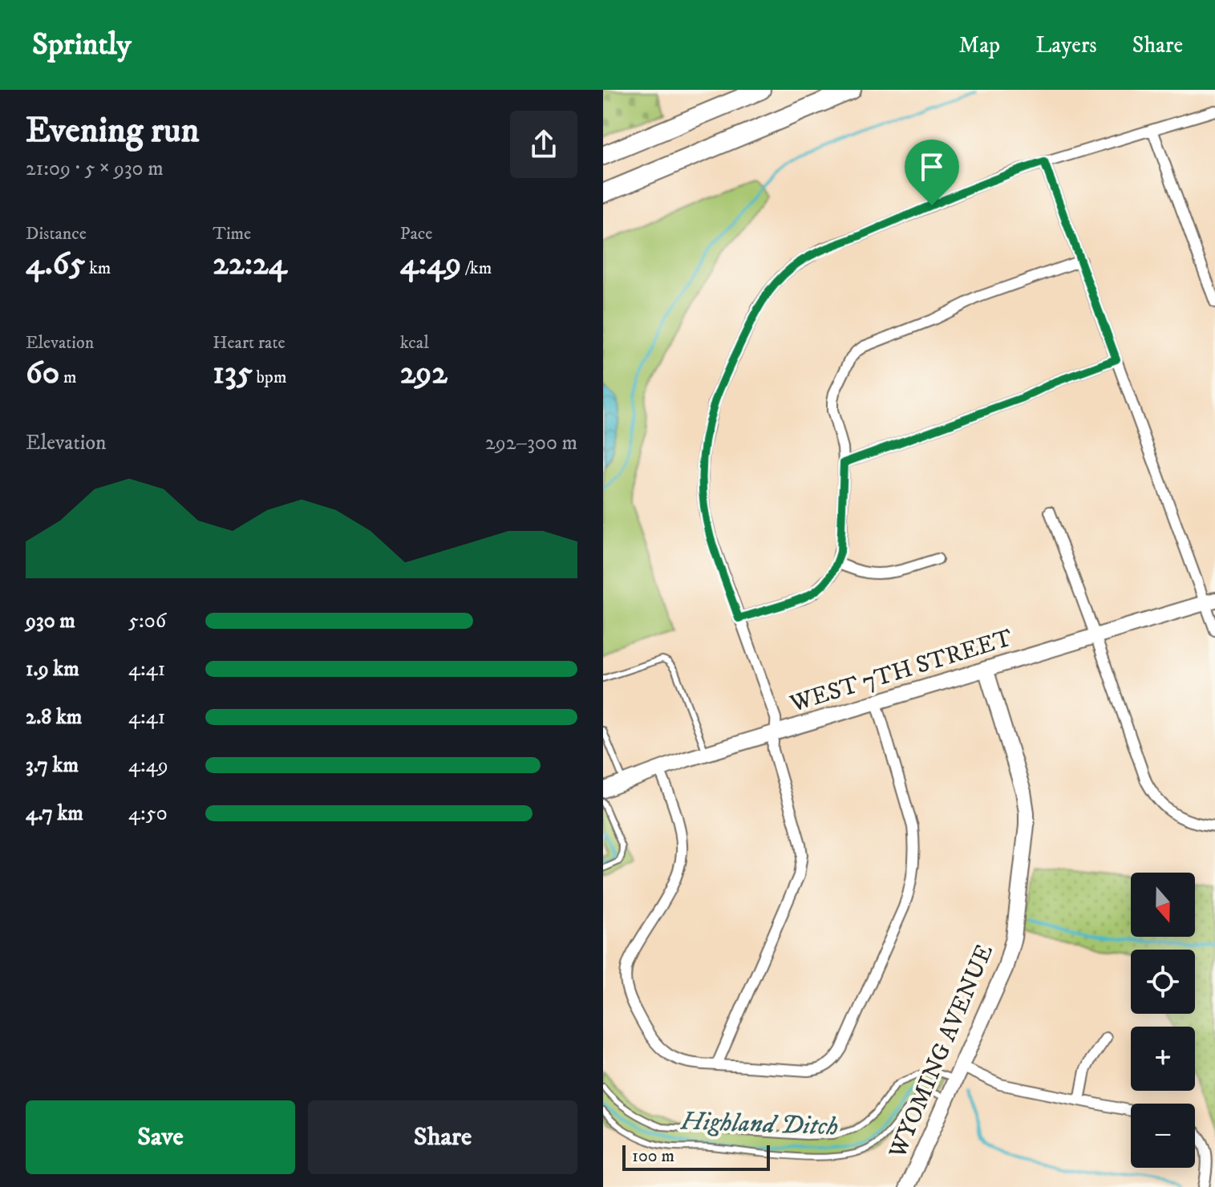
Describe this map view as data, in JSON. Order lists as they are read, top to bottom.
{
  "streets": {
    "main road": ["WEST 7TH STREET", "WYOMING AVENUE"]
  },
  "crossings": [
    ["WEST 7TH STREET", "WYOMING AVENUE"]
  ],
  "water": ["Highland Ditch"],
  "scale_bar": "100 m",
  "north": "bottom",
  "page": {
    "header": "Sprintly",
    "nav": ["Map", "Layers", "Share"],
    "heading": ["Evening run", "21:09 · 5 × 930 m"],
    "stats": [
      ["Distance", "4.65 km"],
      ["Time", "22:24"],
      ["Pace", "4:49 /km"],
      ["Elevation", "60 m"],
      ["Heart rate", "135 bpm"],
      ["kcal", "292"]
    ],
    "chart": ["Elevation", "292–300 m"],
    "list": [
      {
        "name": "930 m",
        "note": "5:06"
      },
      {
        "name": "1.9 km",
        "note": "4:41"
      },
      {
        "name": "2.8 km",
        "note": "4:41"
      },
      {
        "name": "3.7 km",
        "note": "4:49"
      },
      {
        "name": "4.7 km",
        "note": "4:50"
      }
    ],
    "map_buttons": ["+", "−"],
    "buttons": ["Save", "Share"],
    "scale": "100 m"
  }
}
